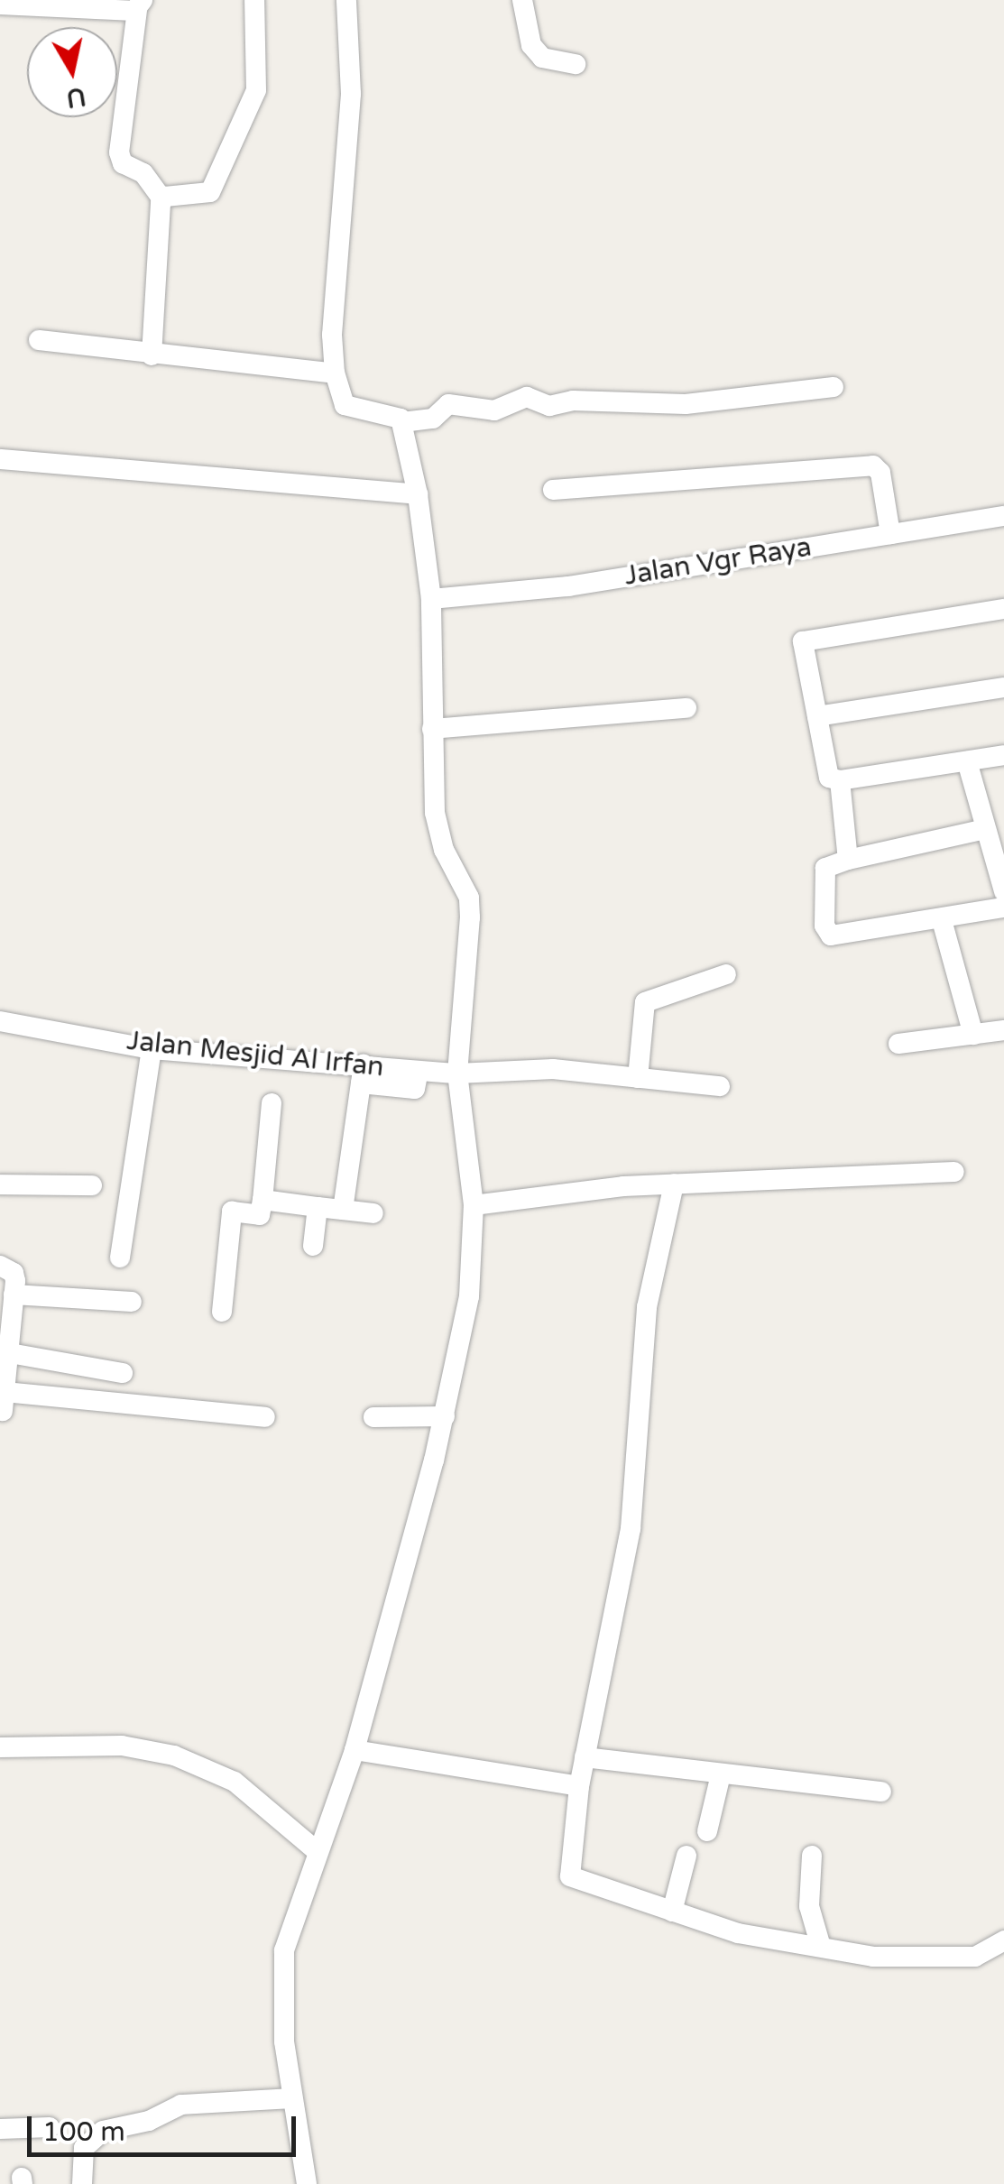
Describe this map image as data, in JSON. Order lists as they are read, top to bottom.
{
  "streets": {
    "street": ["Jalan Vgr Raya", "Jalan Mesjid Al Irfan"]
  },
  "scale_bar": "100 m",
  "north": "bottom"
}
